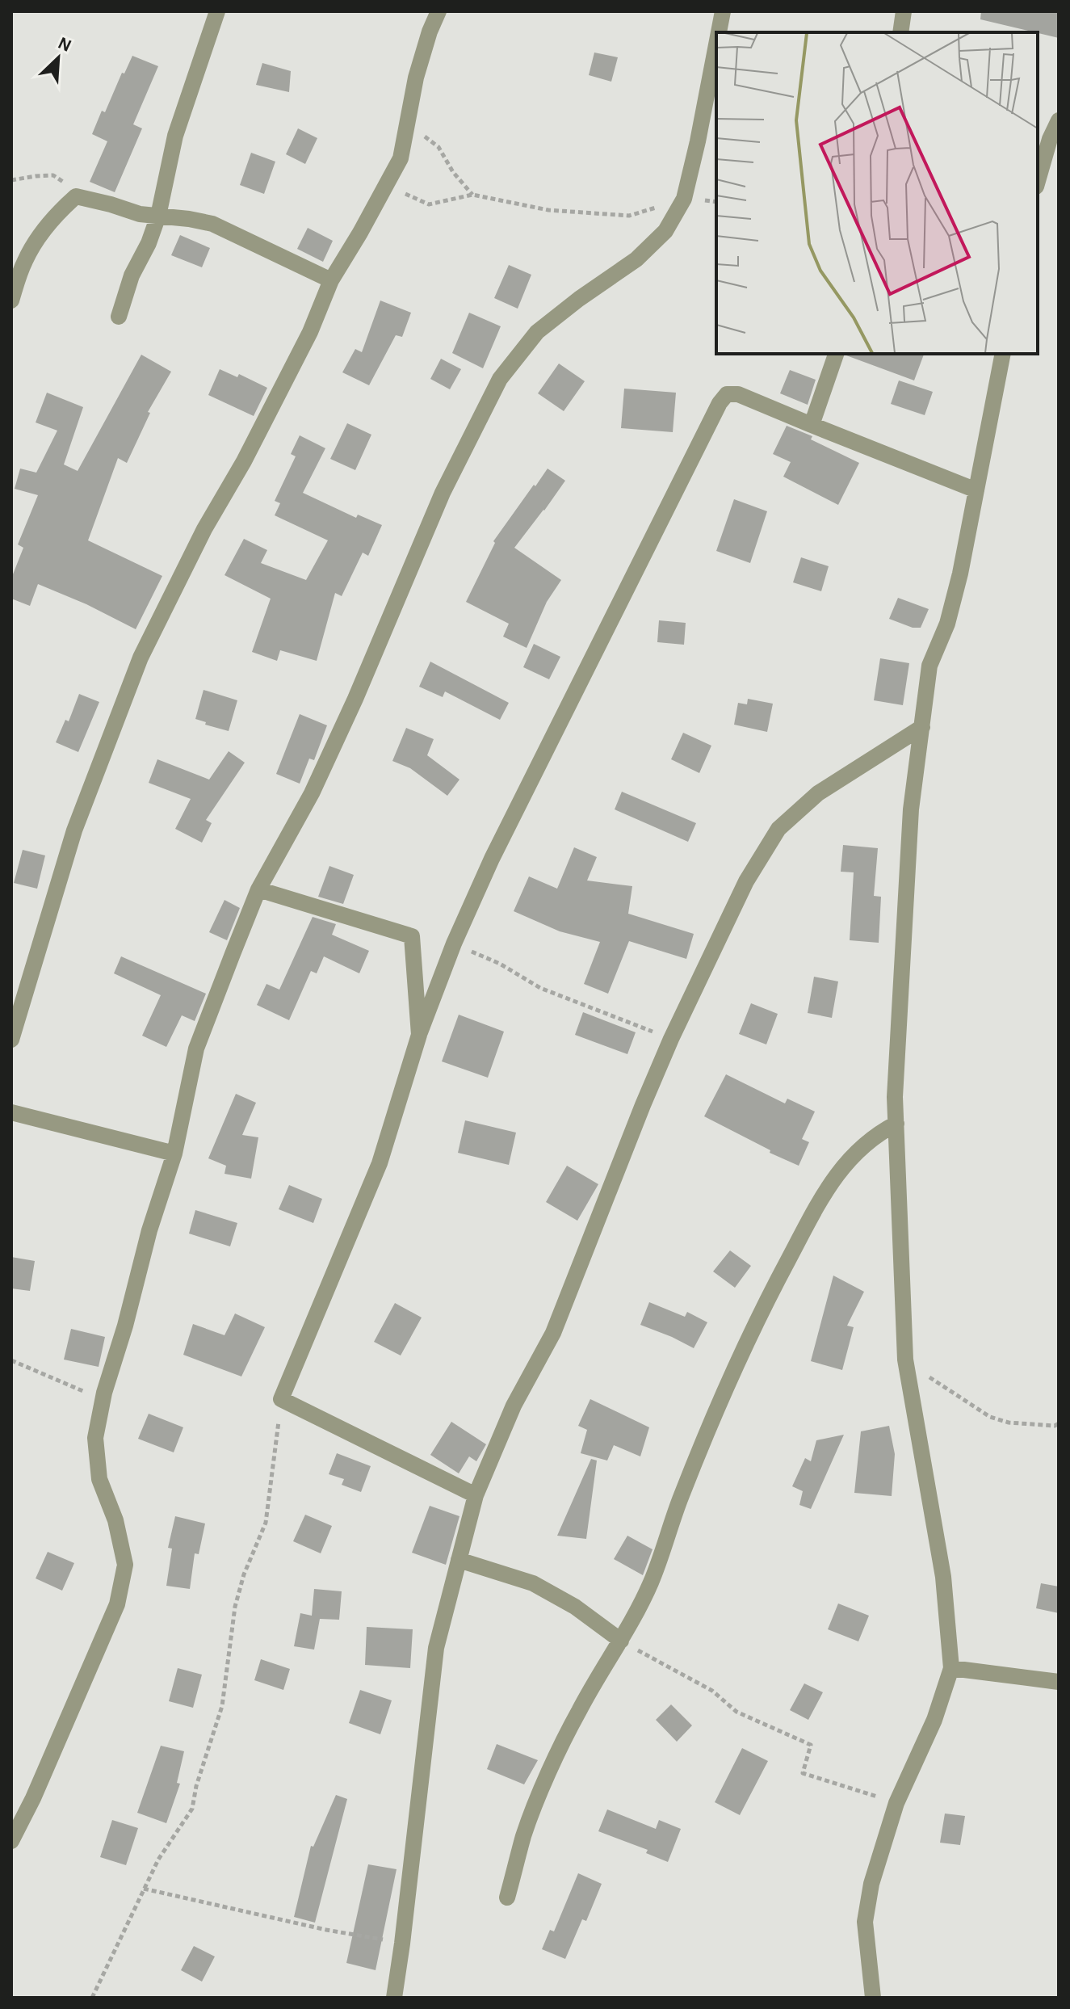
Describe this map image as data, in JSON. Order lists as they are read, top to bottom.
{
  "north": "top right"
}
